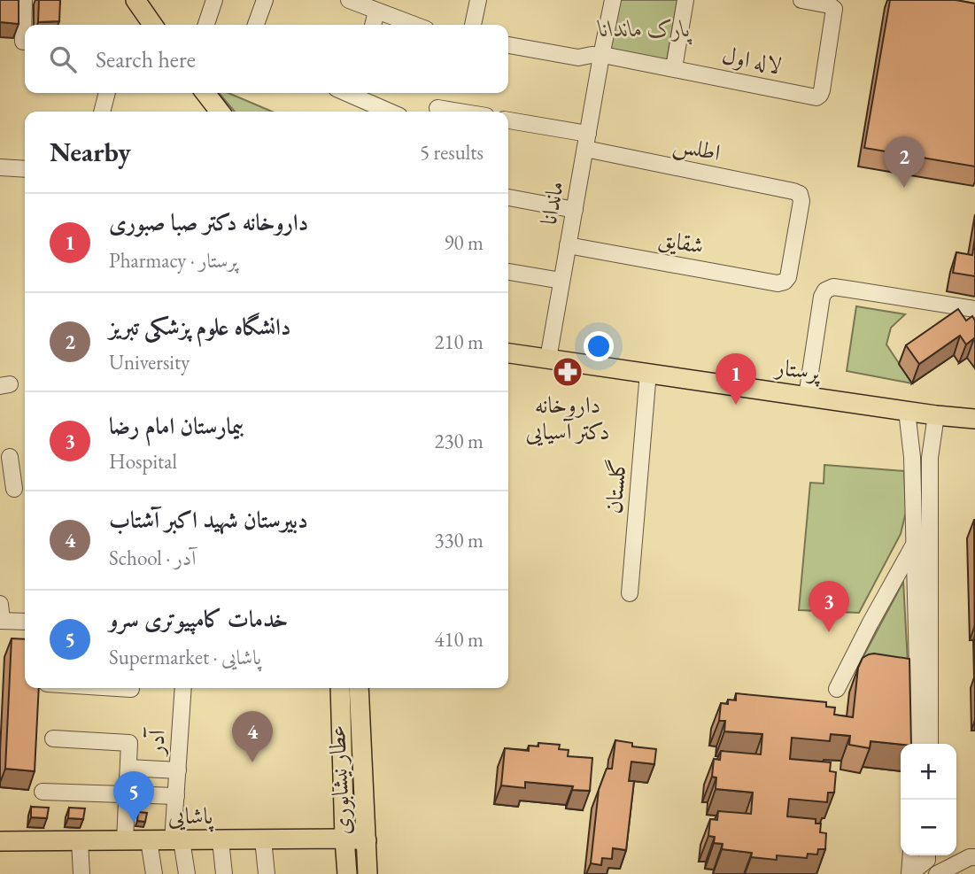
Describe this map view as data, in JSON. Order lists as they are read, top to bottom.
{
  "streets": {
    "main road": ["پرستار", "عطار نیشابوری", "پاشایی"],
    "street": [
      "لاله اول",
      "اطلس",
      "ماندانا",
      "شقایق",
      "گلستان",
      "آدر"
    ]
  },
  "crossings": [
    ["اطلس", "ماندانا"],
    ["اطلس", "شقایق"],
    ["ماندانا", "شقایق"],
    ["ماندانا", "پرستار"],
    ["پرستار", "گلستان"],
    ["آدر", "پاشایی"],
    ["عطار نیشابوری", "پاشایی"]
  ],
  "parks": ["پارک ماندانا"],
  "places": {
    "pharmacy": ["داروخانه دکتر آسیایی"]
  },
  "page": {
    "search": "Search here",
    "heading": ["Nearby", "5 results"],
    "pins": [
      "2",
      "1",
      "3",
      "4",
      "5"
    ],
    "list": [
      {
        "mark": "1",
        "name": "داروخانه دکتر صبا صبوری",
        "note": "Pharmacy · پرستار",
        "value": "90 m"
      },
      {
        "mark": "2",
        "name": "دانشگاه علوم پزشکی تبریز",
        "note": "University",
        "value": "210 m"
      },
      {
        "mark": "3",
        "name": "بیمارستان امام رضا",
        "note": "Hospital",
        "value": "230 m"
      },
      {
        "mark": "4",
        "name": "دبیرستان شهید اکبر آشتاب",
        "note": "School · آدر",
        "value": "330 m"
      },
      {
        "mark": "5",
        "name": "خدمات کامپیوتری سرو",
        "note": "Supermarket · پاشایی",
        "value": "410 m"
      }
    ],
    "map_buttons": ["+", "−"]
  }
}
